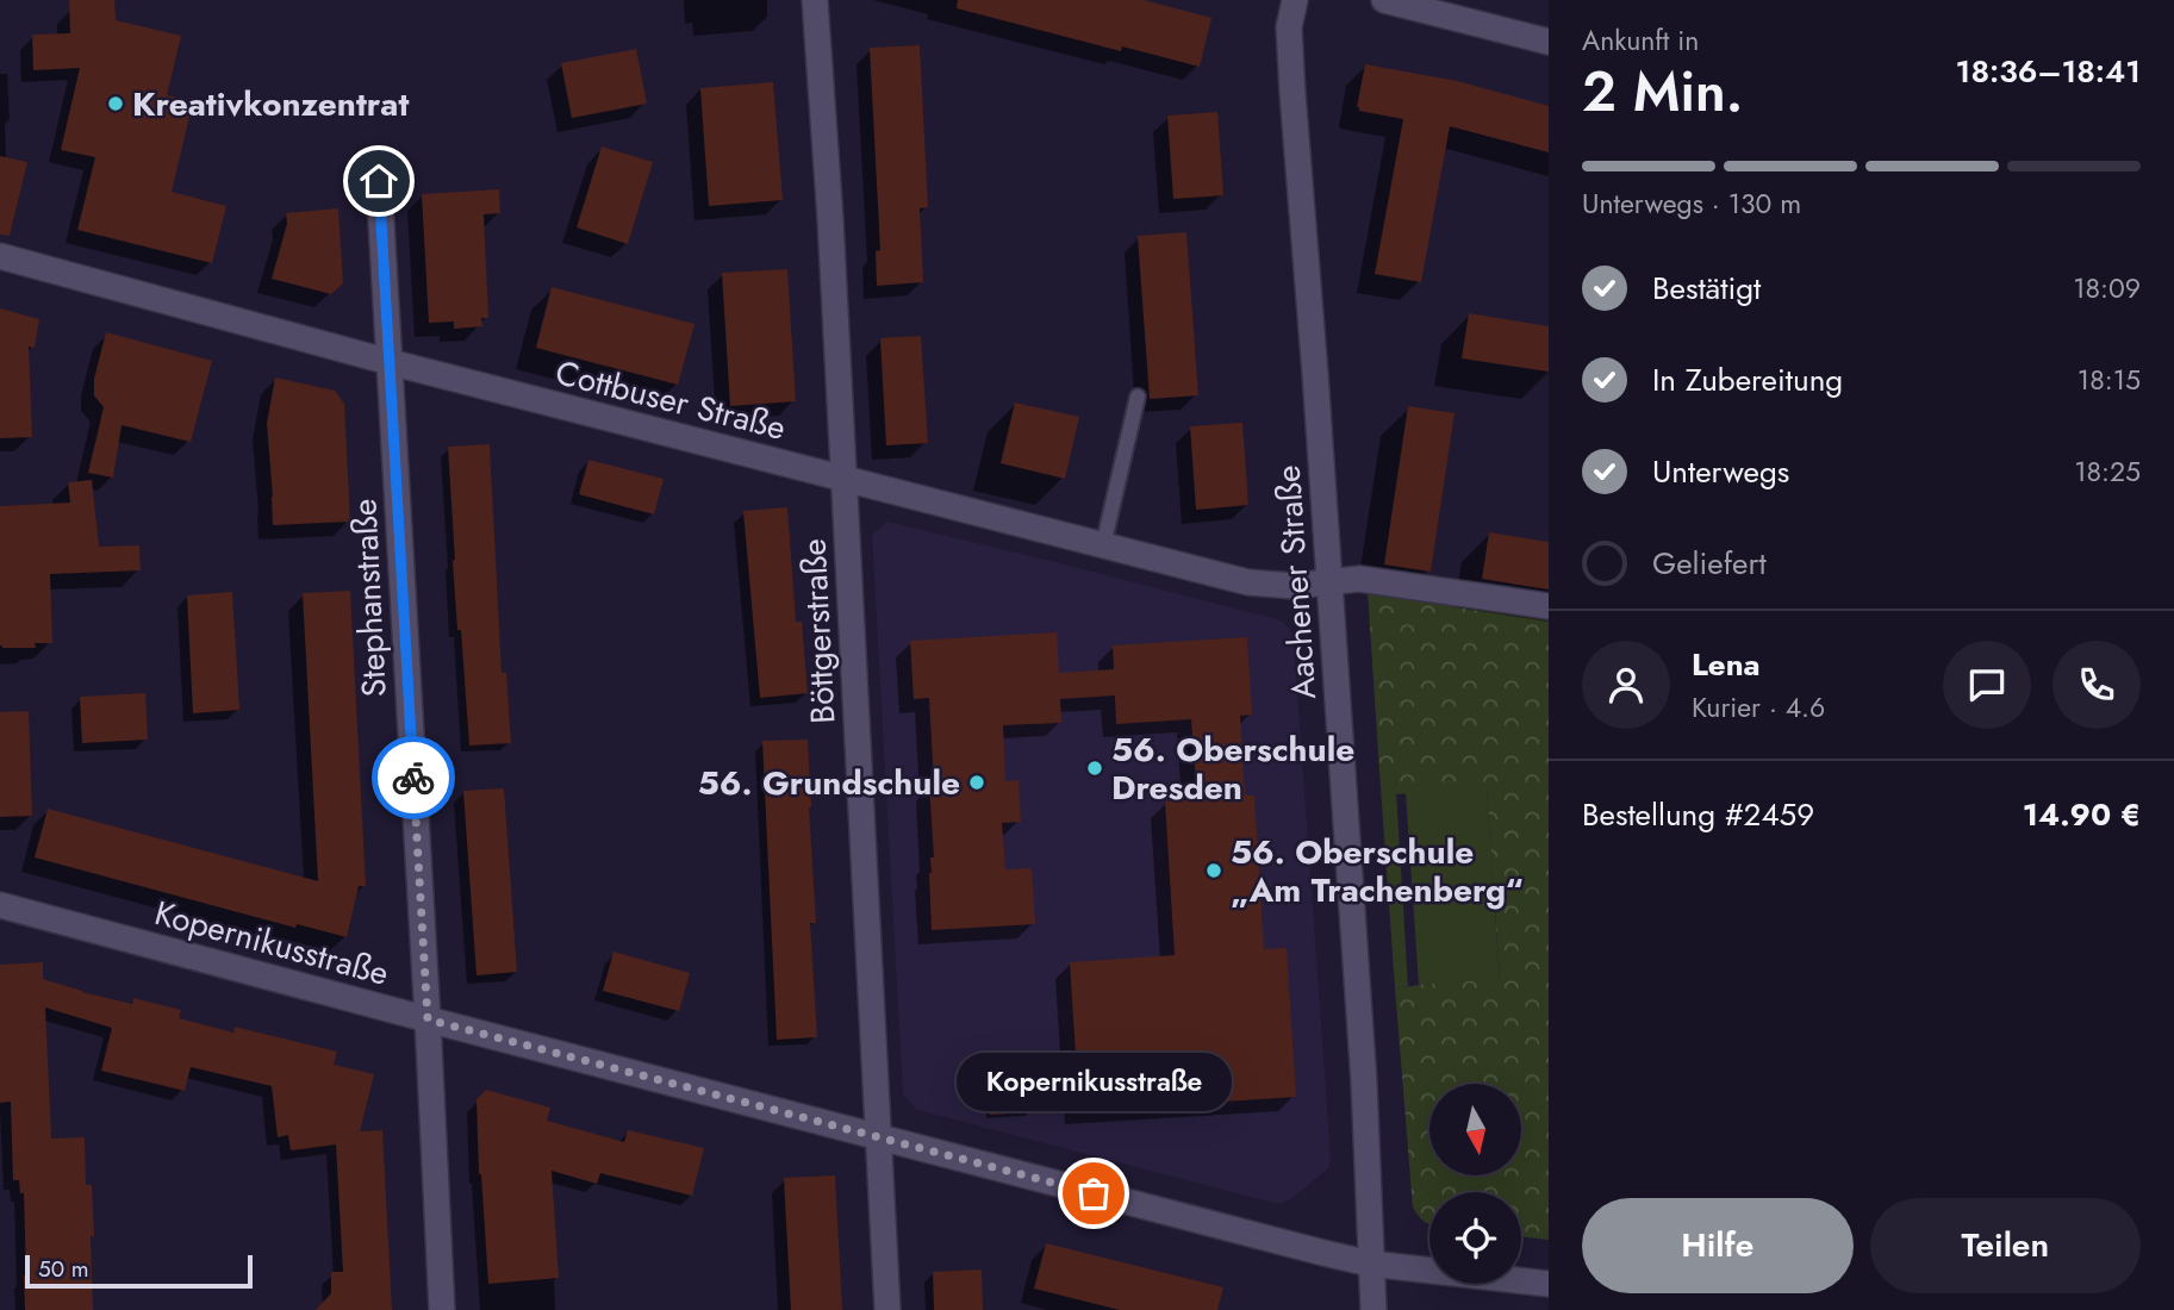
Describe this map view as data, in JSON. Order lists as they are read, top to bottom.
{
  "streets": {
    "street": [
      "Cottbuser Straße",
      "Aachener Straße",
      "Stephanstraße",
      "Böttgerstraße",
      "Kopernikusstraße"
    ]
  },
  "crossings": [
    ["Cottbuser Straße", "Aachener Straße"],
    ["Cottbuser Straße", "Stephanstraße"],
    ["Cottbuser Straße", "Böttgerstraße"],
    ["Aachener Straße", "Kopernikusstraße"],
    ["Stephanstraße", "Kopernikusstraße"],
    ["Böttgerstraße", "Kopernikusstraße"]
  ],
  "places": [
    "Kreativkonzentrat",
    "56. Oberschule Dresden",
    "56. Grundschule",
    "56. Oberschule „Am Trachenberg“",
    "Kopernikusstraße"
  ],
  "scale_bar": "50 m",
  "north": "bottom",
  "page": {
    "heading": ["2 Min.", "Ankunft in", "18:36–18:41"],
    "panel": [
      "Lena",
      "Kurier · 4.6",
      "Bestellung #2459",
      "14.90 €"
    ],
    "bar": "Unterwegs · 130 m",
    "list": [
      ["Bestätigt", "18:09"],
      ["In Zubereitung", "18:15"],
      ["Unterwegs", "18:25"],
      "Geliefert"
    ],
    "bubble": "Kopernikusstraße",
    "buttons": ["Hilfe", "Teilen"],
    "scale": "50 m"
  }
}
